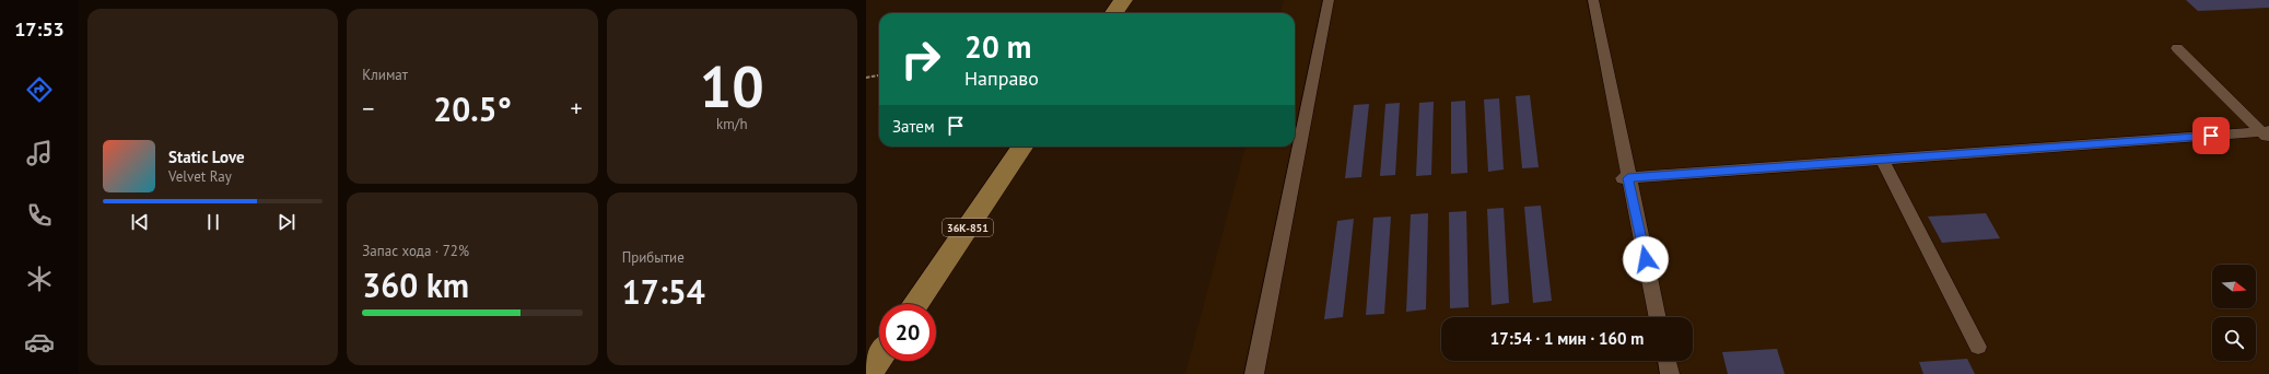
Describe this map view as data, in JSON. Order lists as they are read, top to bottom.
{
  "streets": {
    "main road": ["36К-851"]
  },
  "north": "right",
  "page": {
    "tabs": "17:53",
    "tile": [
      "Климат",
      ["10", "km/h"],
      ["Запас хода · 72%", "360 km"],
      ["Прибытие", "17:54"]
    ],
    "turn": ["20 m", "Направо"],
    "heat": ["−", "20.5°", "+"],
    "then": "Затем",
    "song": ["Static Love", "Velvet Ray"],
    "limit": "20",
    "trip": "17:54 · 1 мин · 160 m"
  }
}
